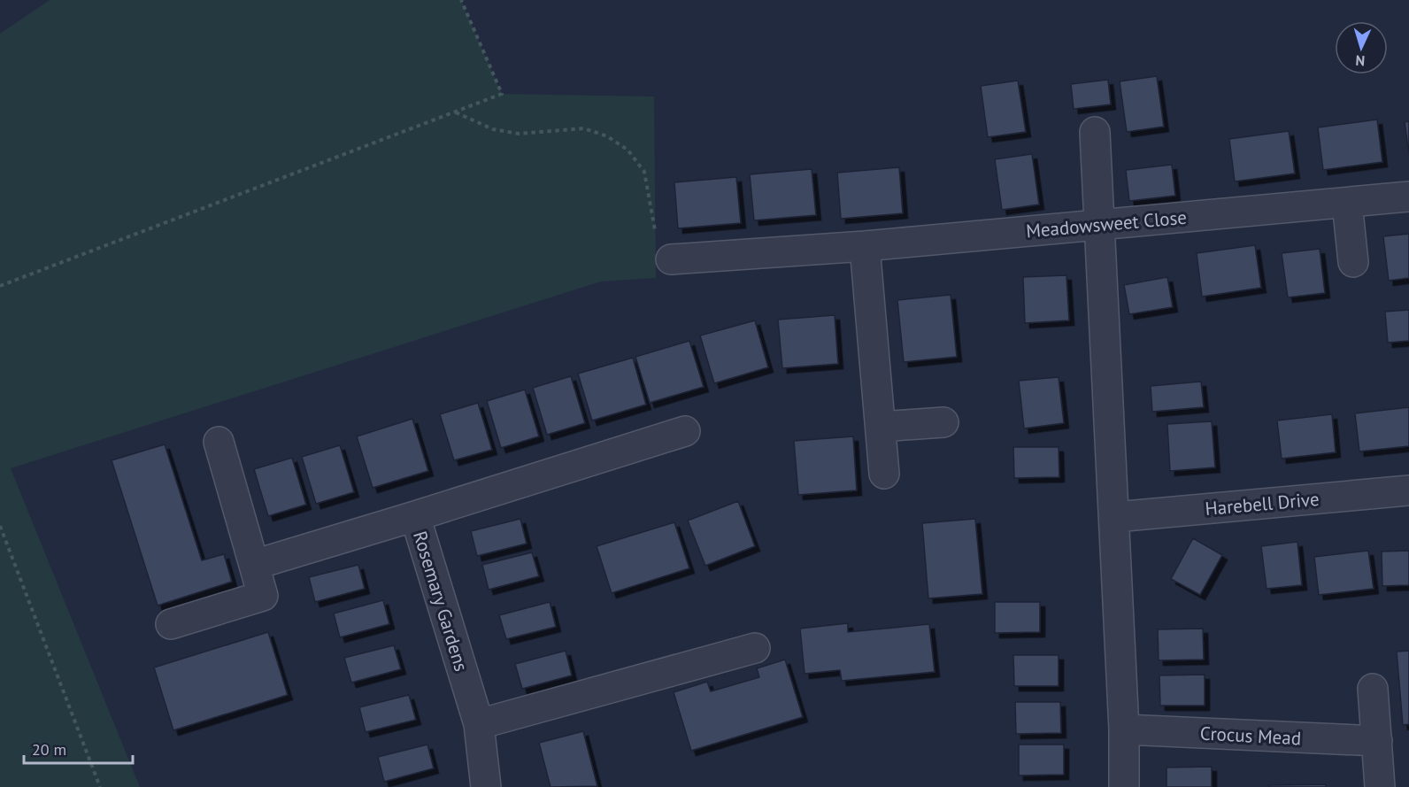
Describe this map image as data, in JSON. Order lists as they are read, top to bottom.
{
  "streets": {
    "street": [
      "Meadowsweet Close",
      "Harebell Drive",
      "Rosemary Gardens",
      "Crocus Mead"
    ]
  },
  "scale_bar": "20 m",
  "north": "bottom"
}
